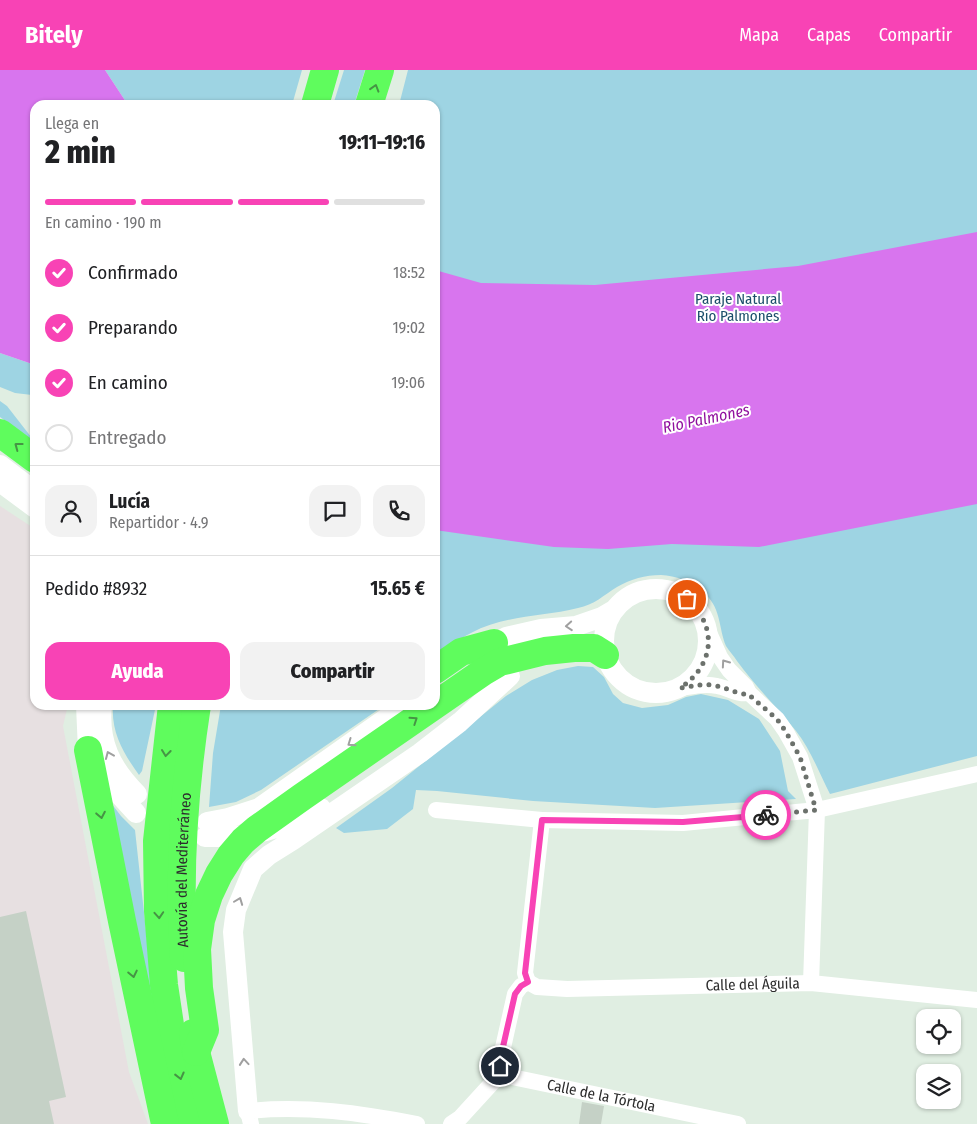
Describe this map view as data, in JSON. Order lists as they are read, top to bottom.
{
  "streets": {
    "highway": ["Autovía del Mediterráneo"],
    "street": ["Calle del Águila", "Calle de la Tórtola"]
  },
  "water": ["Rio Palmones"],
  "parks": ["Paraje Natural Río Palmones"],
  "page": {
    "header": "Bitely",
    "nav": ["Mapa", "Capas", "Compartir"],
    "heading": ["2 min", "Llega en", "19:11–19:16"],
    "panel": [
      "Lucía",
      "Repartidor · 4.9",
      "Pedido #8932",
      "15.65 €"
    ],
    "bar": "En camino · 190 m",
    "list": [
      ["Confirmado", "18:52"],
      ["Preparando", "19:02"],
      ["En camino", "19:06"],
      "Entregado"
    ],
    "buttons": ["Ayuda", "Compartir"]
  }
}
